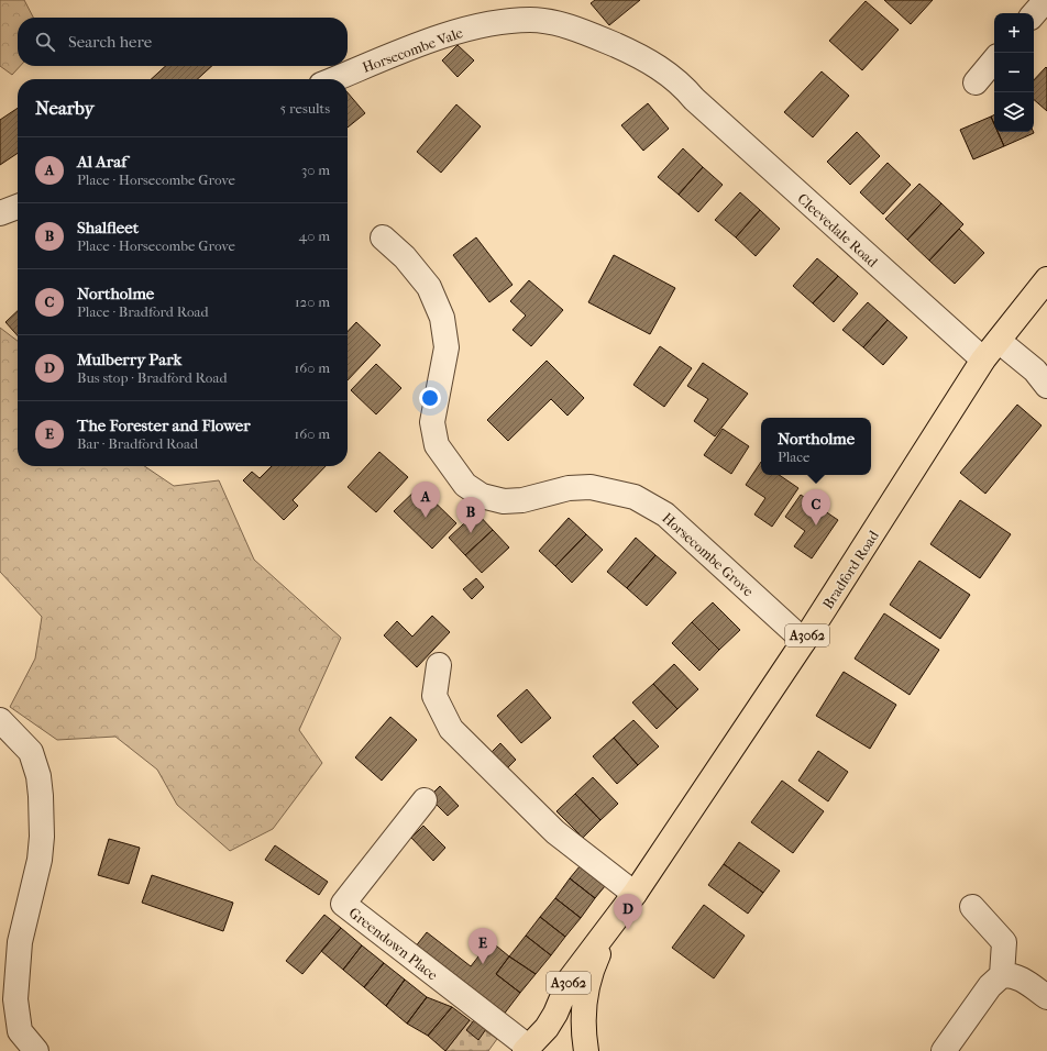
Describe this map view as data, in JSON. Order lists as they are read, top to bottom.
{
  "streets": {
    "main road": ["Bradford Road", "A3062"],
    "street": [
      "Horsecombe Vale",
      "Cleevedale Road",
      "Horsecombe Grove",
      "Greendown Place"
    ]
  },
  "crossings": [
    ["Horsecombe Vale", "Cleevedale Road"],
    ["Cleevedale Road", "Bradford Road"],
    ["Horsecombe Grove", "Bradford Road"],
    ["Bradford Road", "Greendown Place"]
  ],
  "page": {
    "map_buttons": ["+", "−"],
    "search": "Search here",
    "heading": ["Nearby", "5 results"],
    "list": [
      {
        "mark": "A",
        "name": "Al Araf",
        "note": "Place · Horsecombe Grove",
        "value": "30 m"
      },
      {
        "mark": "B",
        "name": "Shalfleet",
        "note": "Place · Horsecombe Grove",
        "value": "40 m"
      },
      {
        "mark": "C",
        "name": "Northolme",
        "note": "Place · Bradford Road",
        "value": "120 m"
      },
      {
        "mark": "D",
        "name": "Mulberry Park",
        "note": "Bus stop · Bradford Road",
        "value": "160 m"
      },
      {
        "mark": "E",
        "name": "The Forester and Flower",
        "note": "Bar · Bradford Road",
        "value": "160 m"
      }
    ],
    "popup": ["Northolme", "Place"],
    "pins": [
      "A",
      "C",
      "B",
      "D",
      "E"
    ]
  }
}
